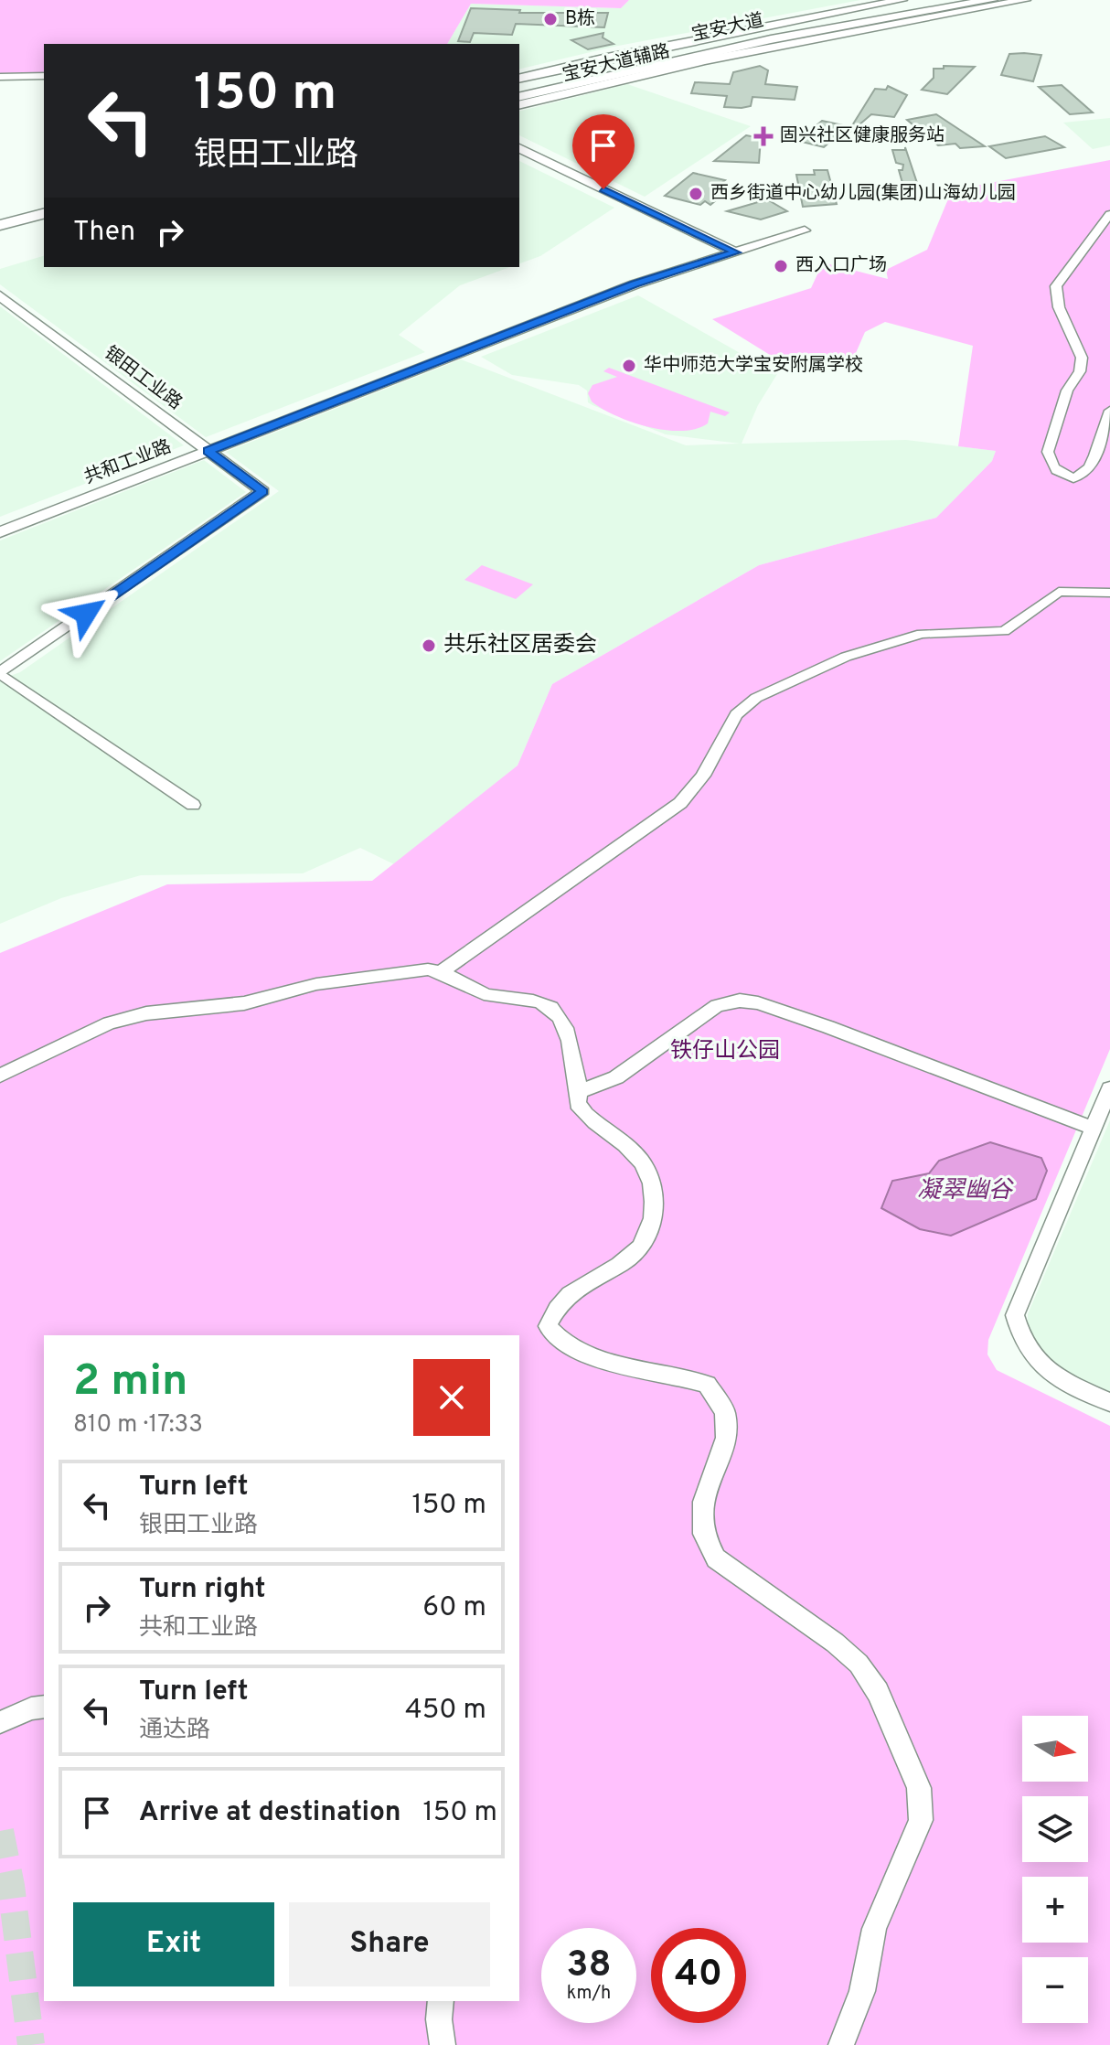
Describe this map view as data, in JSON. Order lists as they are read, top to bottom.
{
  "streets": {
    "main road": ["宝安大道", "宝安大道辅路"],
    "street": ["银田工业路", "共和工业路"]
  },
  "crossings": [
    ["银田工业路", "共和工业路"]
  ],
  "water": ["凝翠幽谷"],
  "parks": ["铁仔山公园"],
  "places": {
    "other": [
      "B栋",
      "西乡街道中心幼儿园(集团)山海幼儿园",
      "西入口广场",
      "华中师范大学宝安附属学校",
      "共乐社区居委会"
    ],
    "health": ["固兴社区健康服务站"]
  },
  "north": "right",
  "page": {
    "turn": ["150 m", "银田工业路"],
    "then": "Then",
    "heading": ["2 min", "810 m · 17:33"],
    "list": [
      {
        "name": "Turn left",
        "note": "银田工业路",
        "value": "150 m"
      },
      {
        "name": "Turn right",
        "note": "共和工业路",
        "value": "60 m"
      },
      {
        "name": "Turn left",
        "note": "通达路",
        "value": "450 m"
      },
      {
        "name": "Arrive at destination",
        "value": "150 m"
      }
    ],
    "map_buttons": ["+", "−"],
    "buttons": ["Exit", "Share"],
    "speed": "38 km/h",
    "limit": "40"
  }
}
